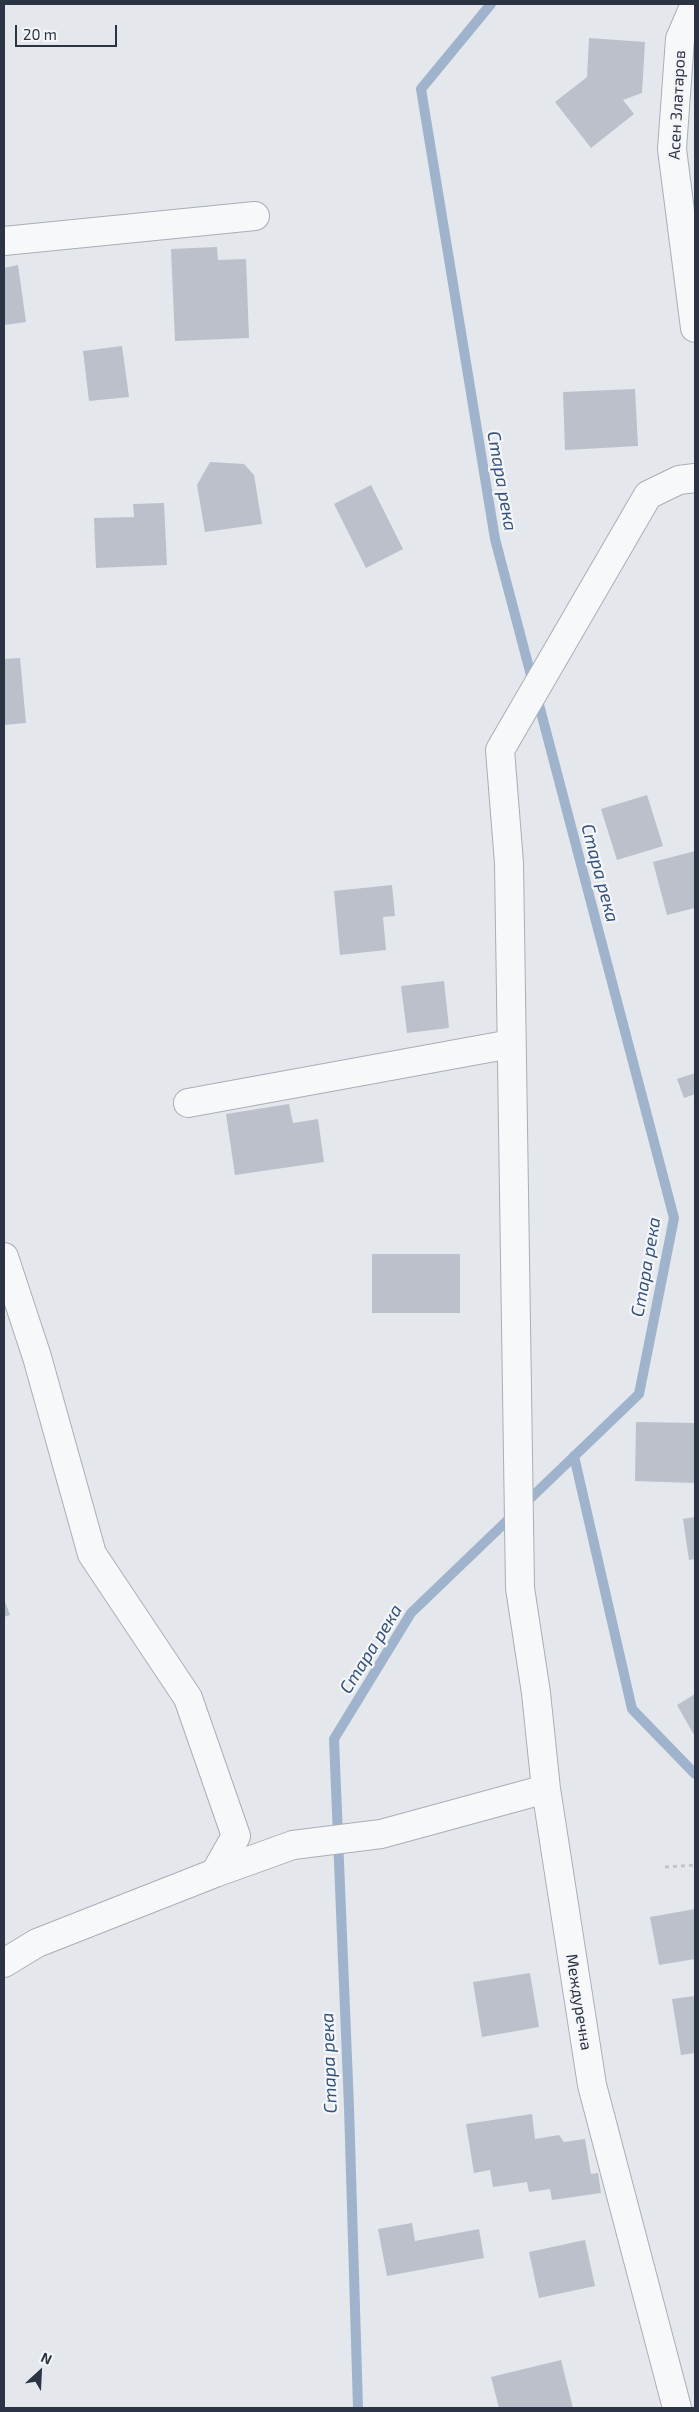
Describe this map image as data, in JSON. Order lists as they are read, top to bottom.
{
  "streets": {
    "street": ["Асен Златаров", "Междуречна"]
  },
  "water": ["Стара река"],
  "scale_bar": "20 m",
  "north": "top right"
}
